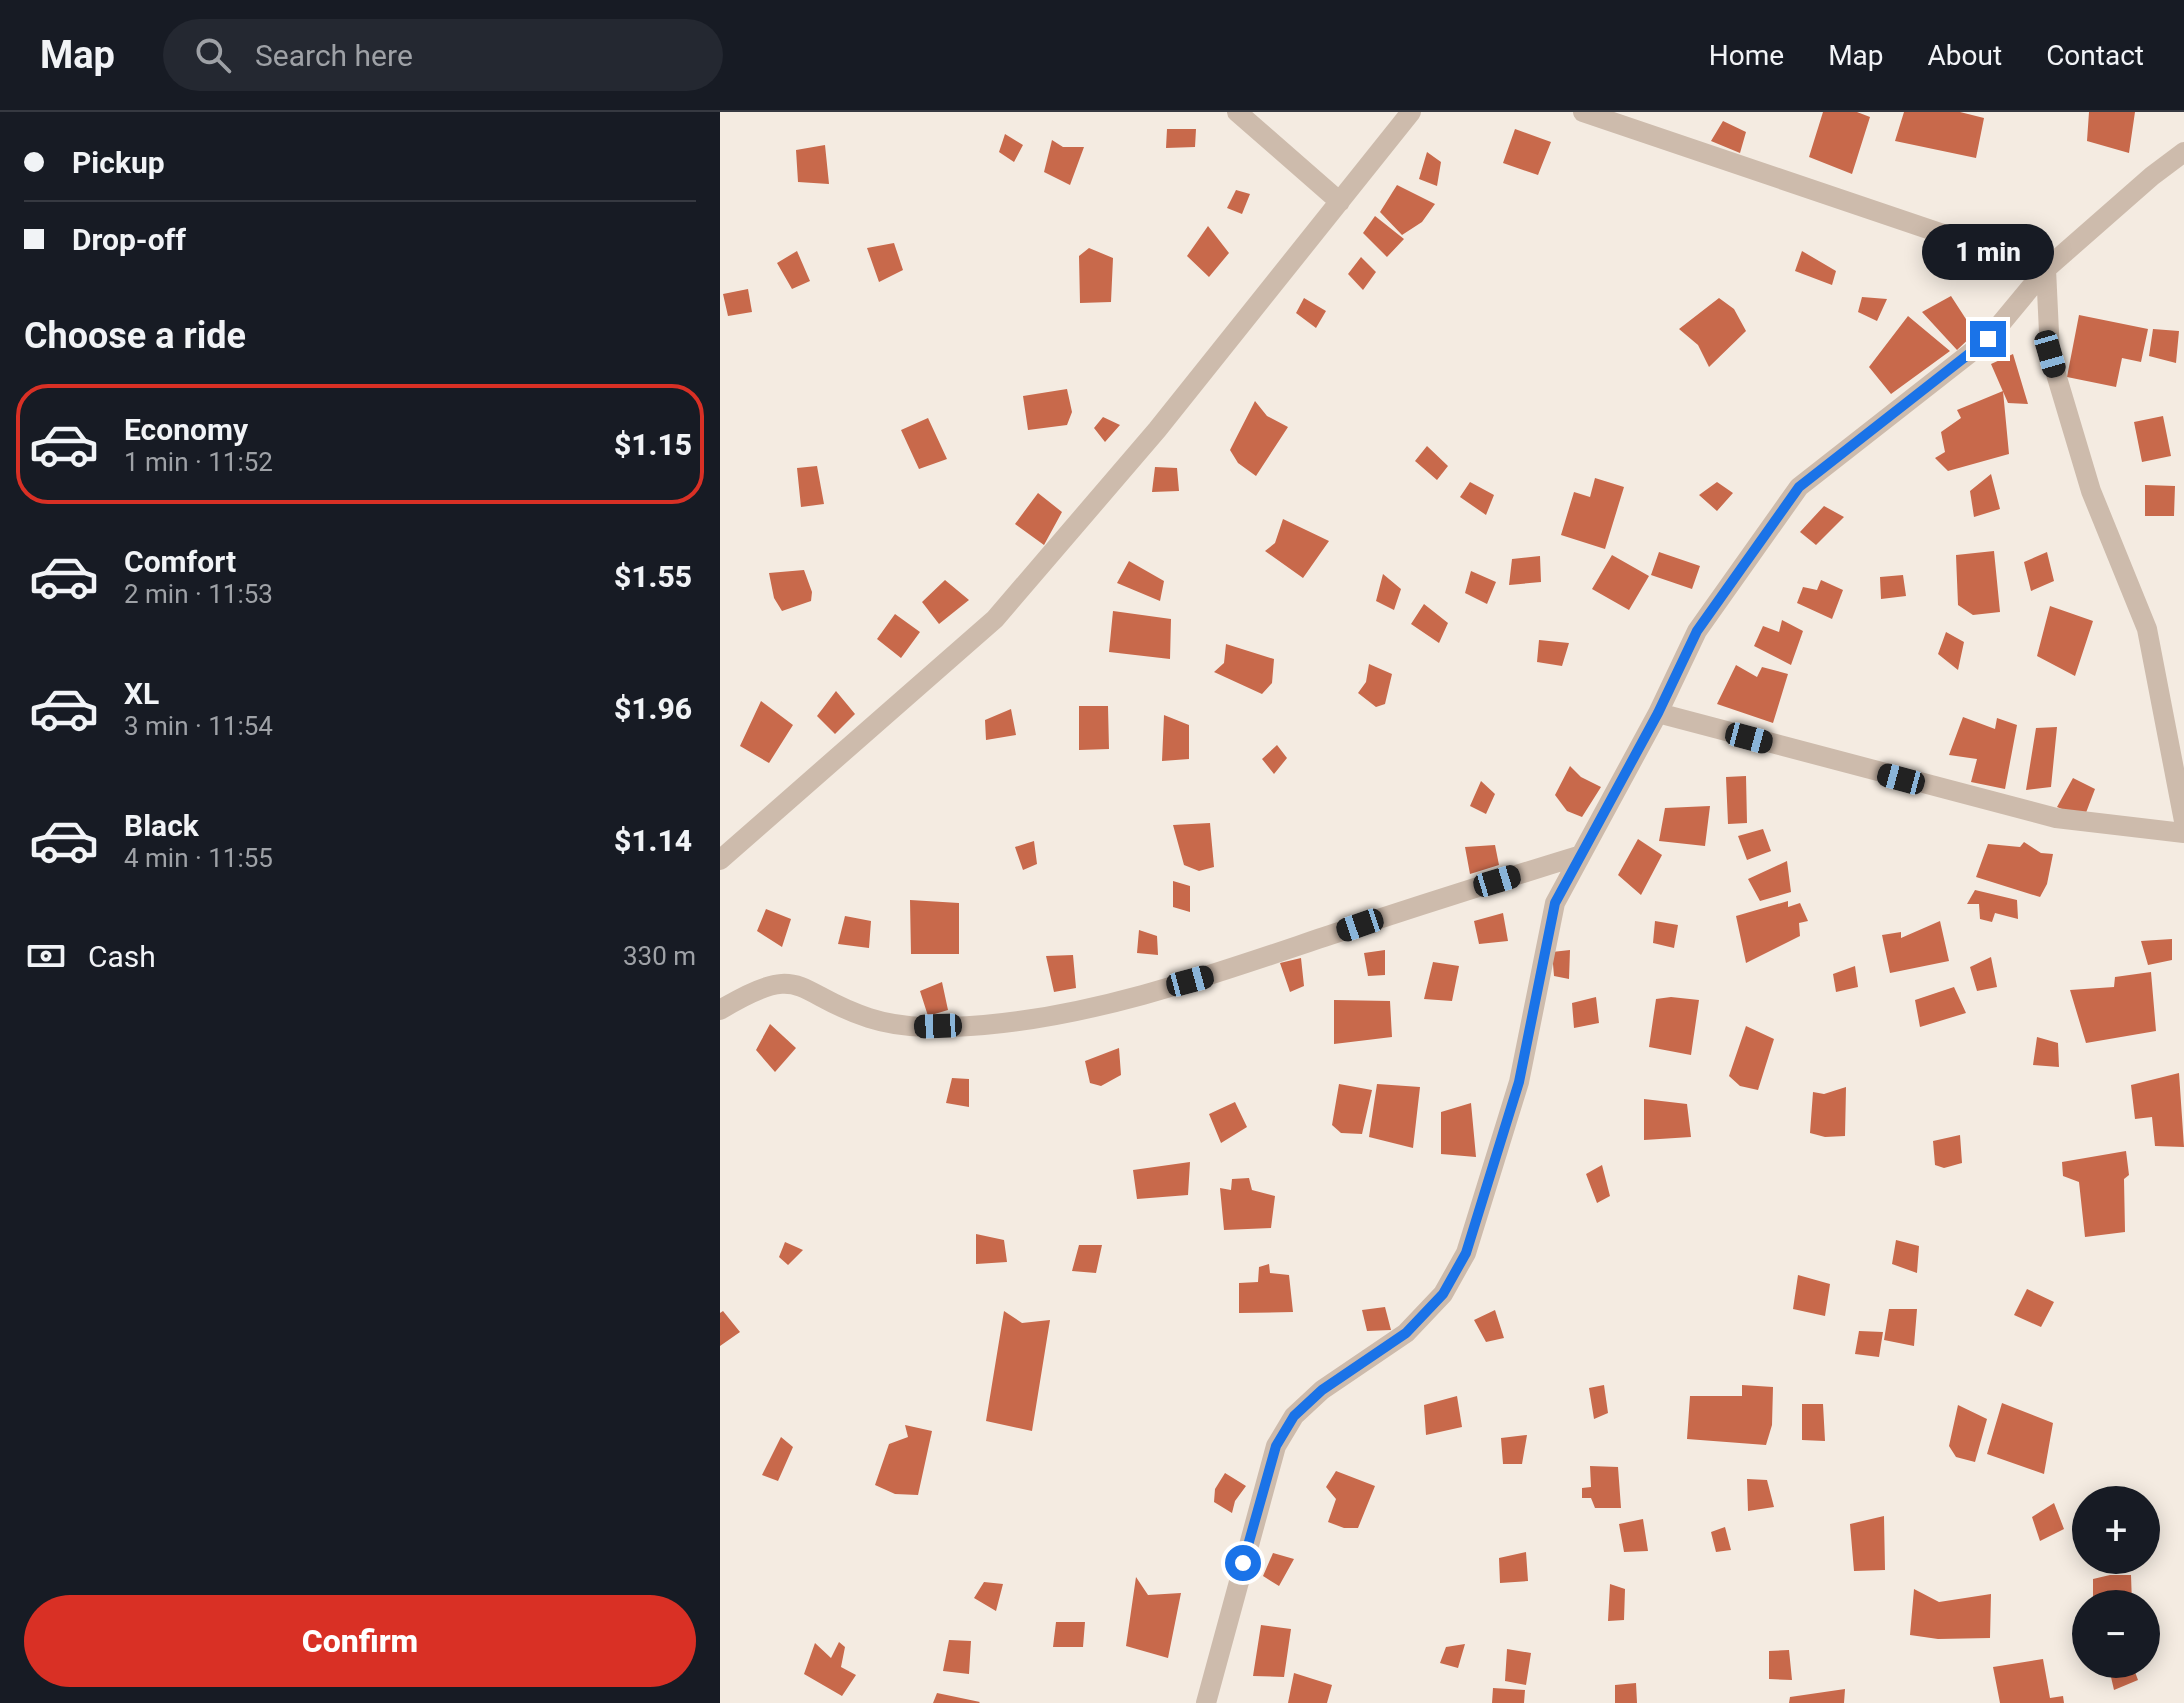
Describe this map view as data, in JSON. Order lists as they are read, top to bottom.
{
  "page": {
    "header": "Map",
    "search": "Search here",
    "nav": [
      "Home",
      "Map",
      "About",
      "Contact"
    ],
    "banner": ["Pickup", "Drop-off"],
    "bubble": "1 min",
    "heading": "Choose a ride",
    "list": [
      {
        "name": "Economy",
        "note": "1 min · 11:52",
        "value": "$1.15"
      },
      {
        "name": "Comfort",
        "note": "2 min · 11:53",
        "value": "$1.55"
      },
      {
        "name": "XL",
        "note": "3 min · 11:54",
        "value": "$1.96"
      },
      {
        "name": "Black",
        "note": "4 min · 11:55",
        "value": "$1.14"
      }
    ],
    "pay": ["Cash", "330 m"],
    "map_buttons": ["+", "−"],
    "buttons": "Confirm"
  }
}
